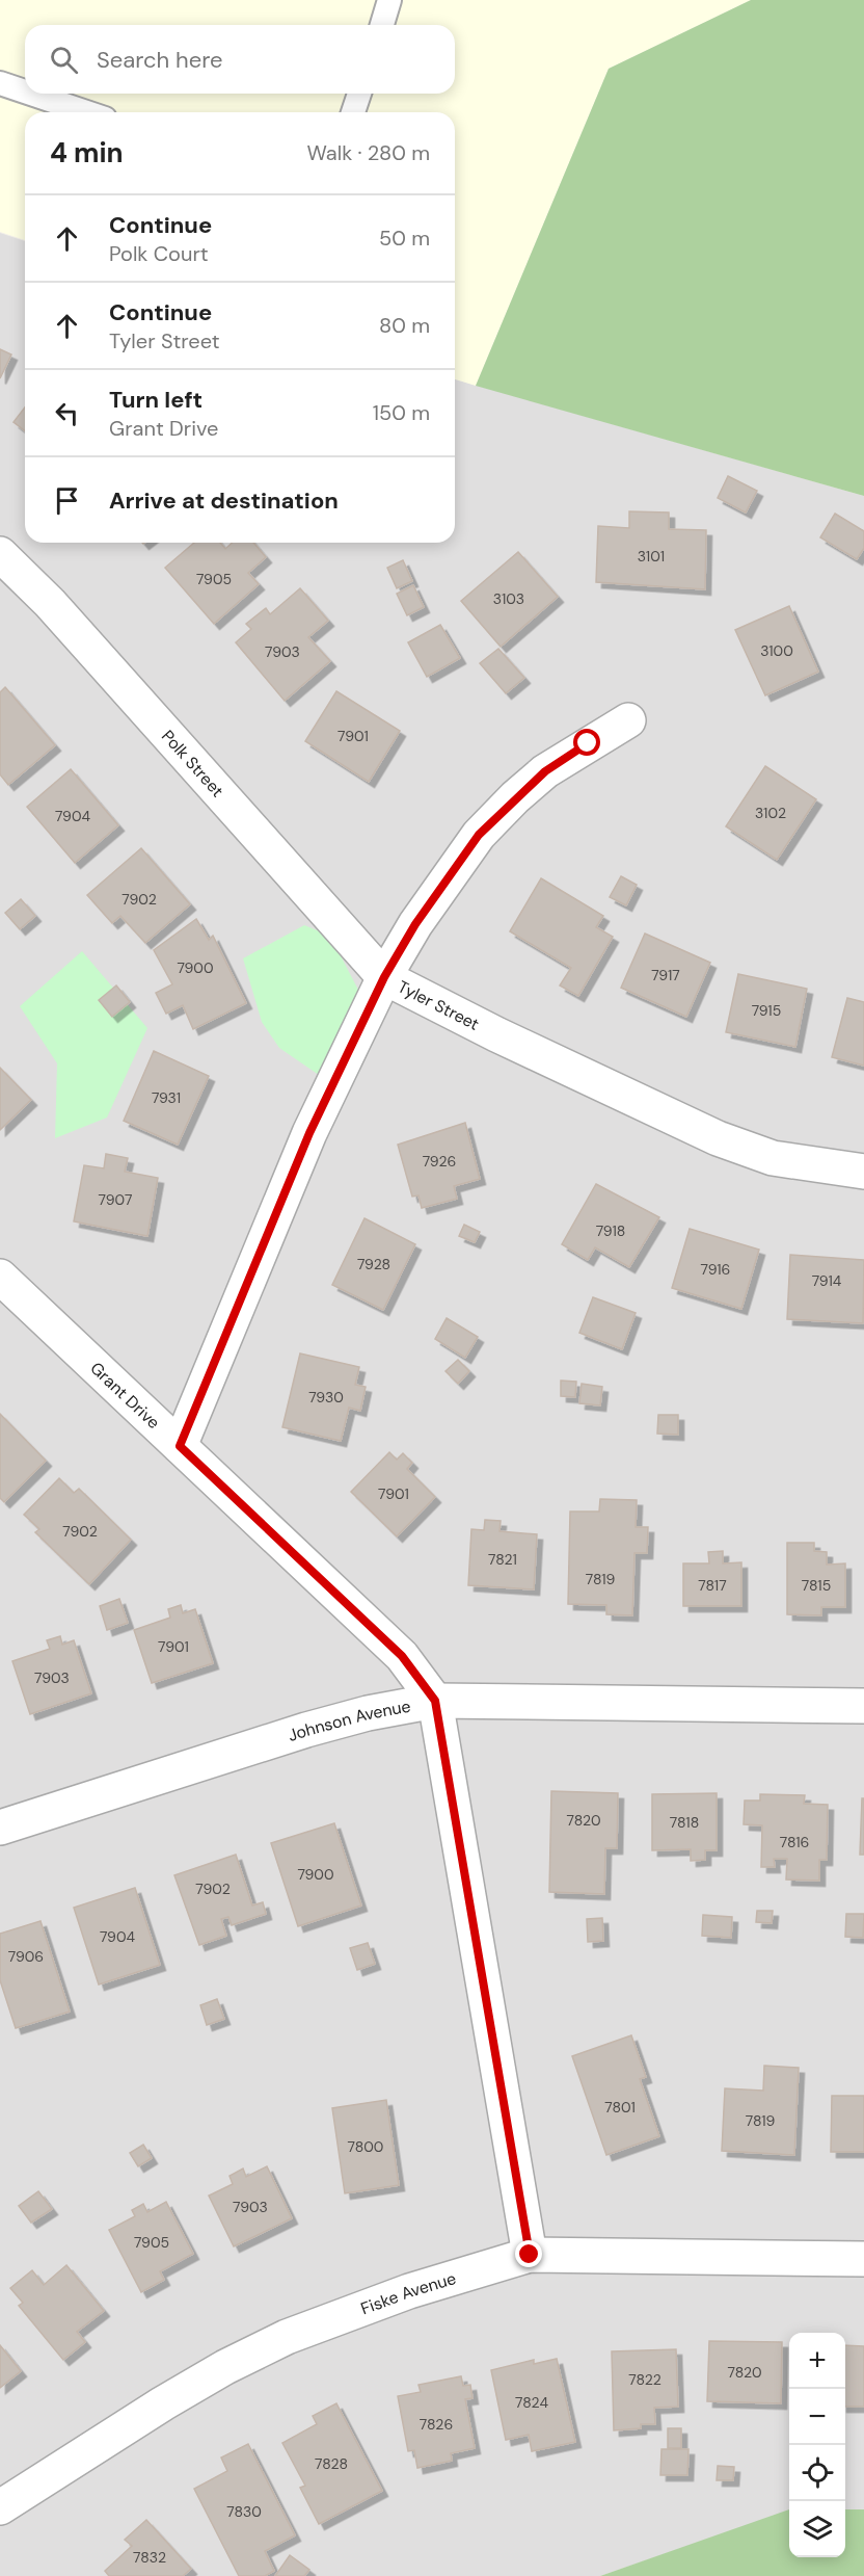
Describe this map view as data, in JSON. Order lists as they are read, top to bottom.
{
  "streets": {
    "street": [
      "Polk Street",
      "Tyler Street",
      "Grant Drive",
      "Johnson Avenue",
      "Fiske Avenue"
    ]
  },
  "crossings": [
    ["Polk Street", "Tyler Street"],
    ["Tyler Street", "Grant Drive"],
    ["Grant Drive", "Johnson Avenue"],
    ["Grant Drive", "Fiske Avenue"]
  ],
  "house_numbers": [
    "3101",
    "7905",
    "3103",
    "3100",
    "7903",
    "7901",
    "3102",
    "7904",
    "7902",
    "7900",
    "7917",
    "7915",
    "7931",
    "7926",
    "7907",
    "7918",
    "7928",
    "7916",
    "7914",
    "7930",
    "7901",
    "7902",
    "7821",
    "7819",
    "7817",
    "7815",
    "7901",
    "7903",
    "7820",
    "7818",
    "7816",
    "7900",
    "7902",
    "7904",
    "7906",
    "7801",
    "7819",
    "7800",
    "7903",
    "7905",
    "7820",
    "7822",
    "7824",
    "7826",
    "7828",
    "7830",
    "7832"
  ],
  "page": {
    "search": "Search here",
    "heading": ["4 min", "Walk · 280 m"],
    "list": [
      ["Continue", "Polk Court", "50 m"],
      ["Continue", "Tyler Street", "80 m"],
      ["Turn left", "Grant Drive", "150 m"],
      "Arrive at destination"
    ],
    "map_buttons": ["+", "−"]
  }
}
